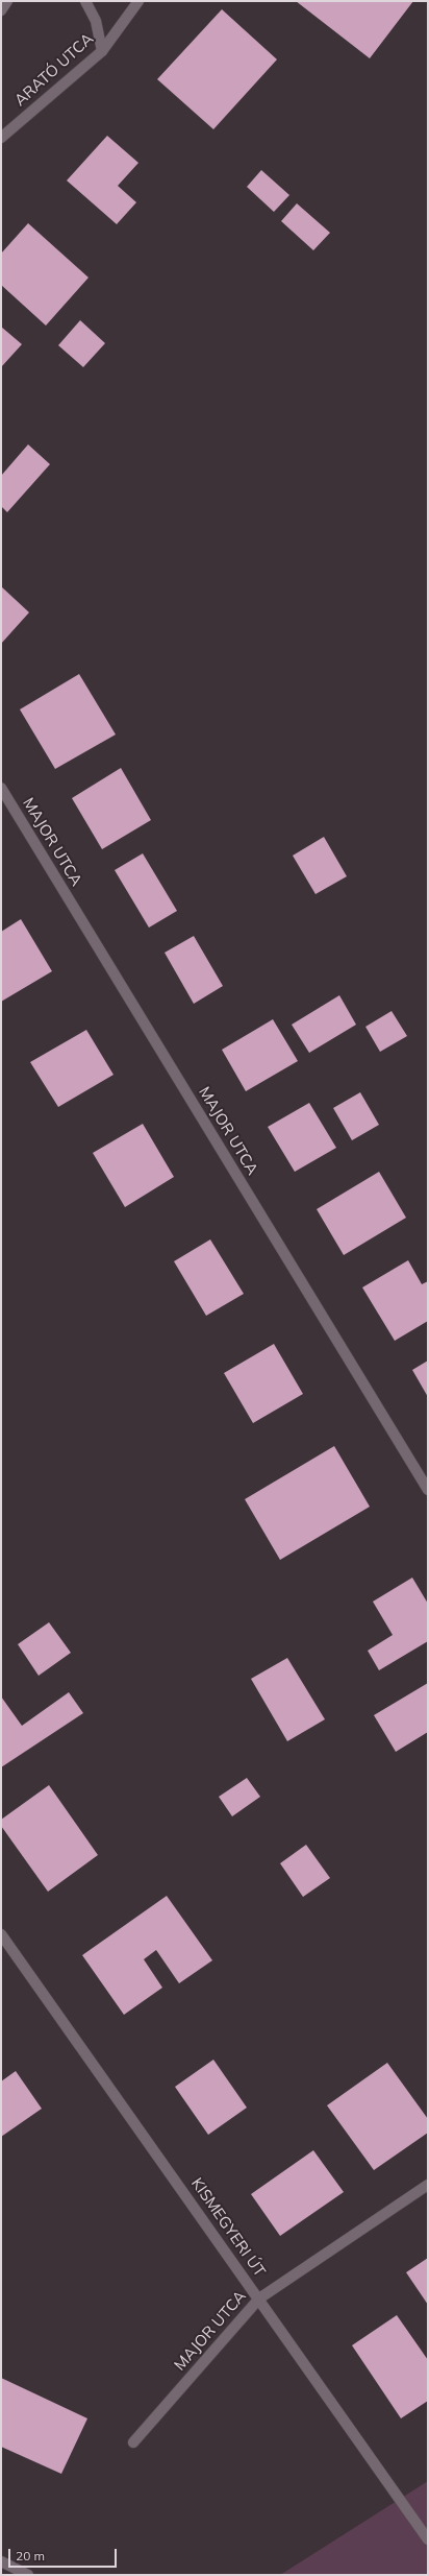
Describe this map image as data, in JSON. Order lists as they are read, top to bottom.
{
  "streets": {
    "street": ["ARATÓ UTCA", "MAJOR UTCA", "KISMEGYERI ÚT"]
  },
  "crossings": [
    ["MAJOR UTCA", "KISMEGYERI ÚT"]
  ],
  "scale_bar": "20 m"
}
